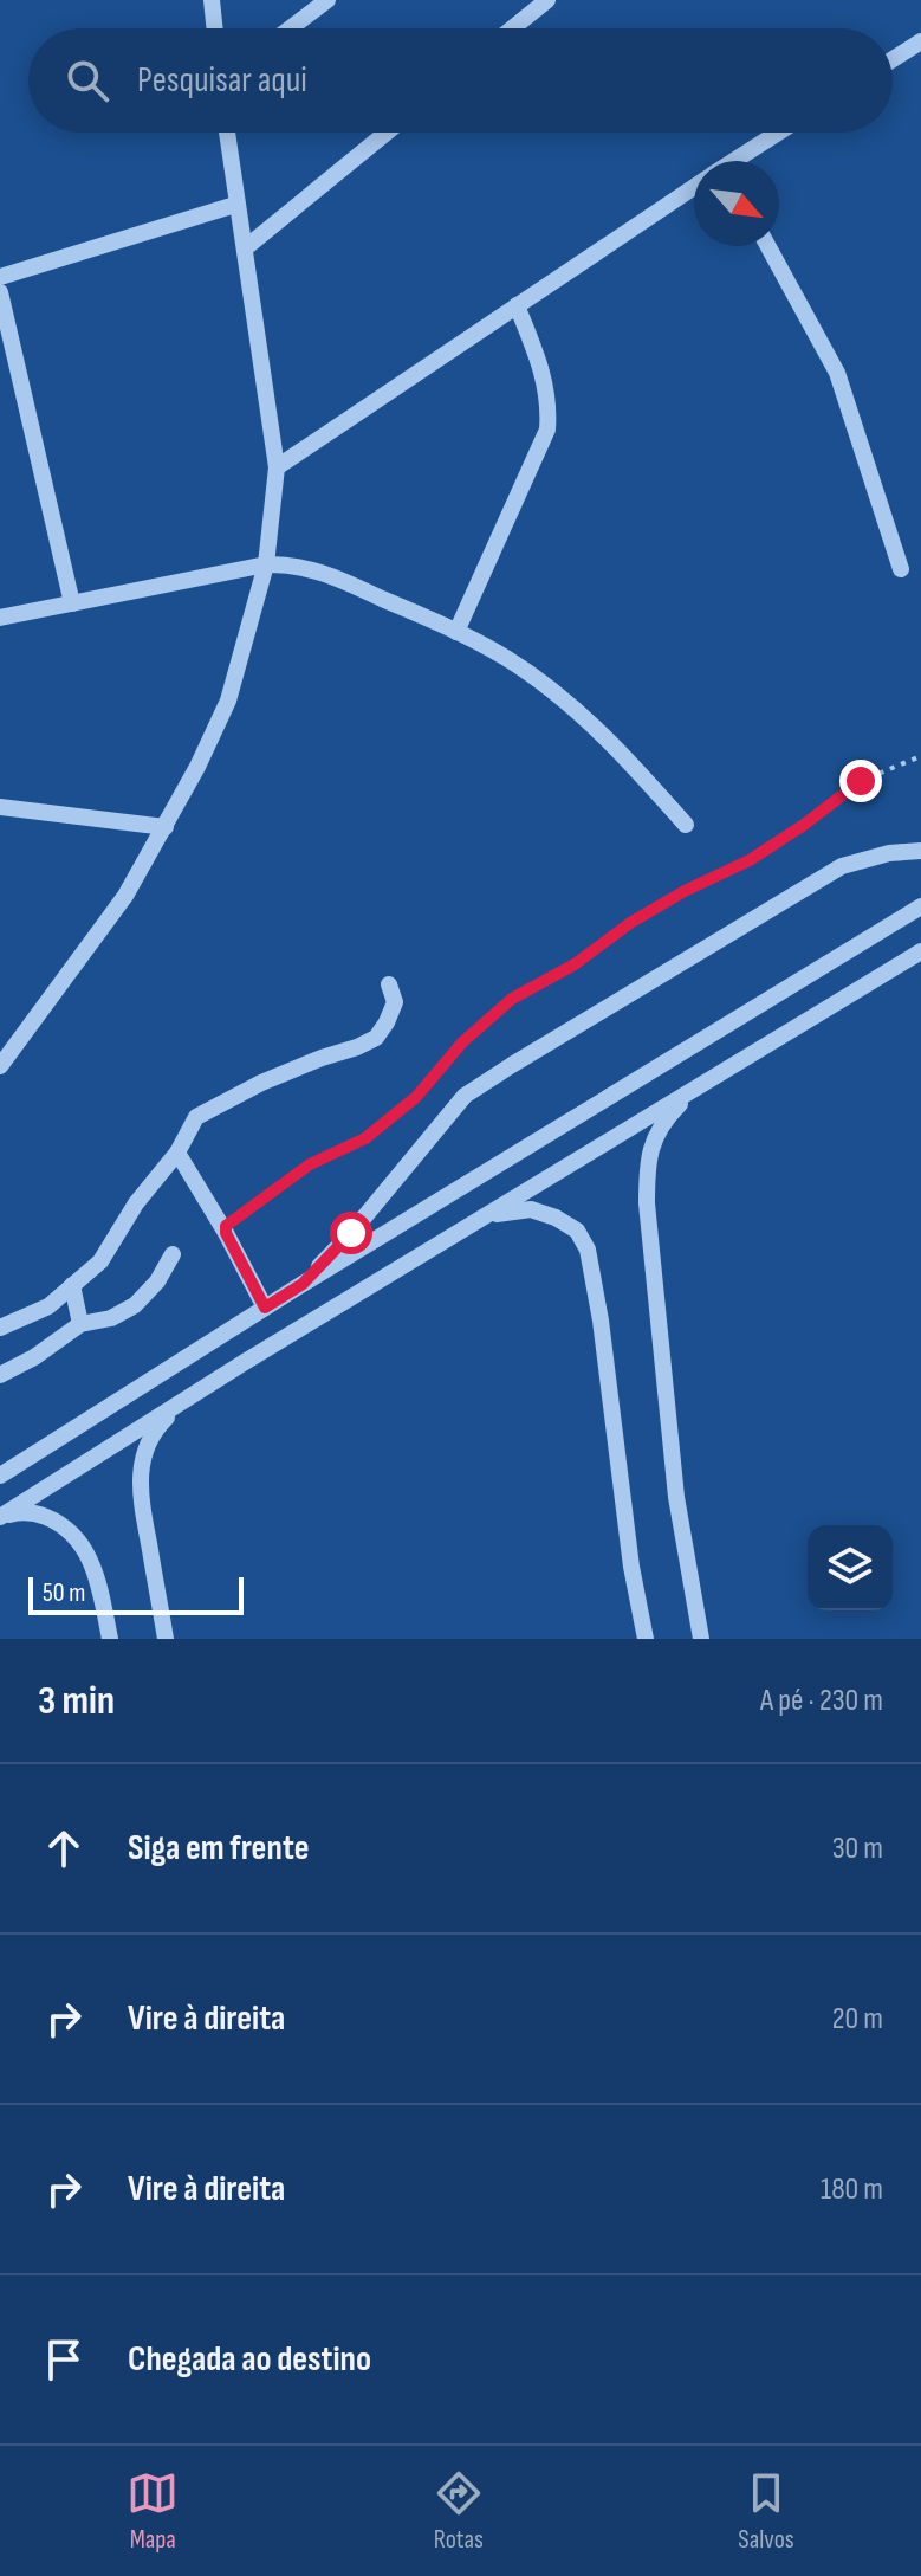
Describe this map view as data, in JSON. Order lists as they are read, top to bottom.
{
  "scale_bar": "50 m",
  "north": "bottom right",
  "page": {
    "search": "Pesquisar aqui",
    "scale": "50 m",
    "heading": ["3 min", "A pé · 230 m"],
    "list": [
      ["Siga em frente", "30 m"],
      ["Vire à direita", "20 m"],
      ["Vire à direita", "180 m"],
      "Chegada ao destino"
    ],
    "nav": ["Mapa", "Rotas", "Salvos"]
  }
}
